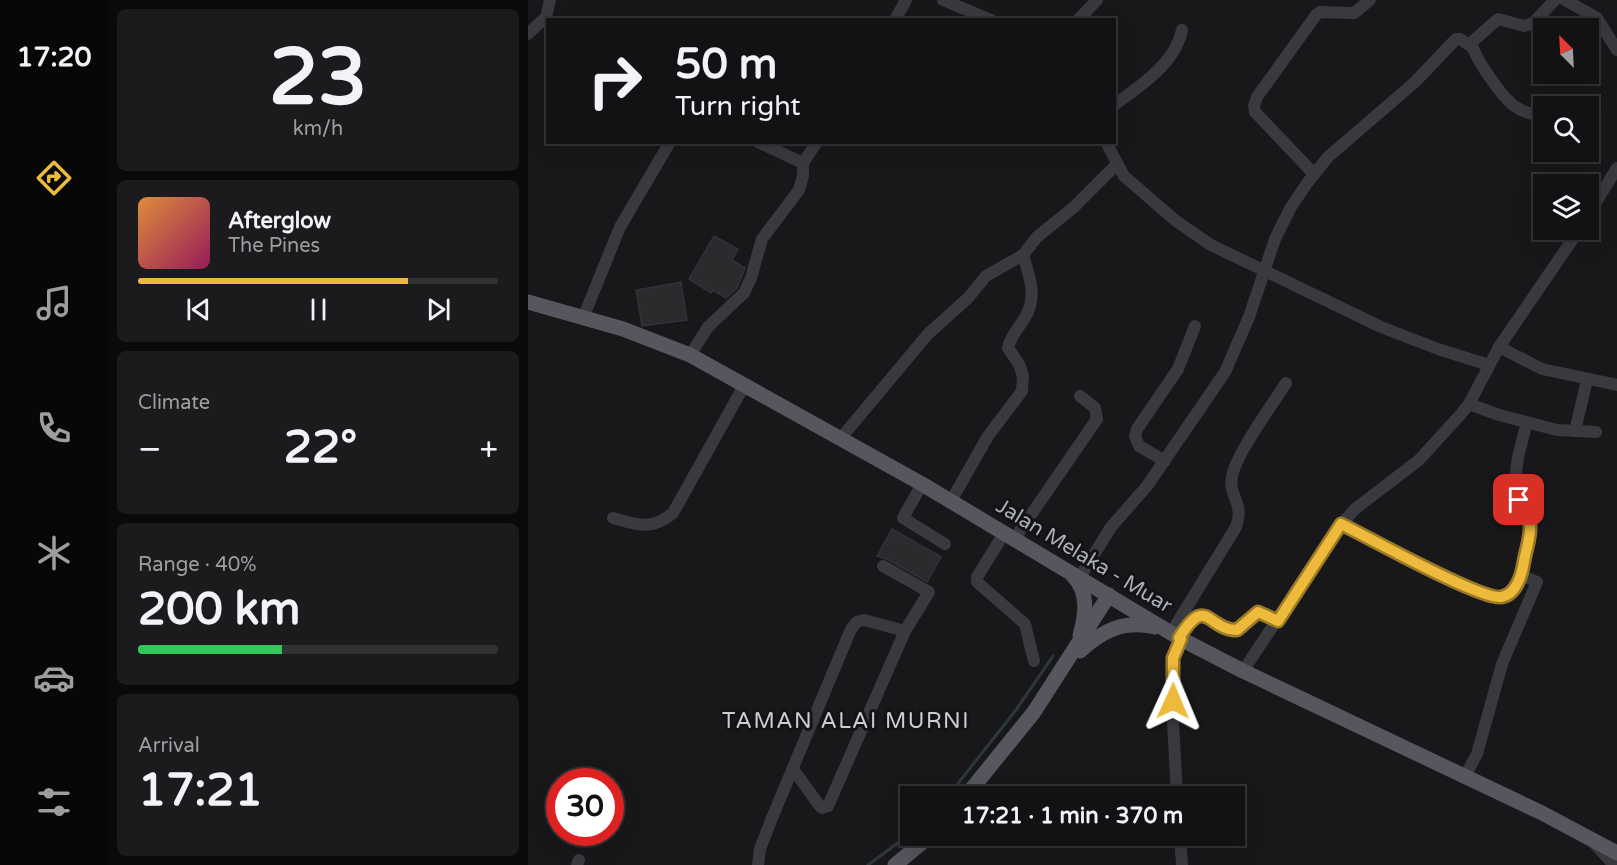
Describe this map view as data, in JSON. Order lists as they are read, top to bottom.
{
  "streets": {
    "main road": ["Jalan Melaka - Muar"]
  },
  "districts": ["TAMAN ALAI MURNI"],
  "north": "top left",
  "page": {
    "tabs": "17:20",
    "tile": [
      ["23", "km/h"],
      "Climate",
      ["Range · 40%", "200 km"],
      ["Arrival", "17:21"]
    ],
    "turn": ["50 m", "Turn right"],
    "song": ["Afterglow", "The Pines"],
    "heat": ["−", "22°", "+"],
    "limit": "30",
    "trip": "17:21 · 1 min · 370 m"
  }
}
